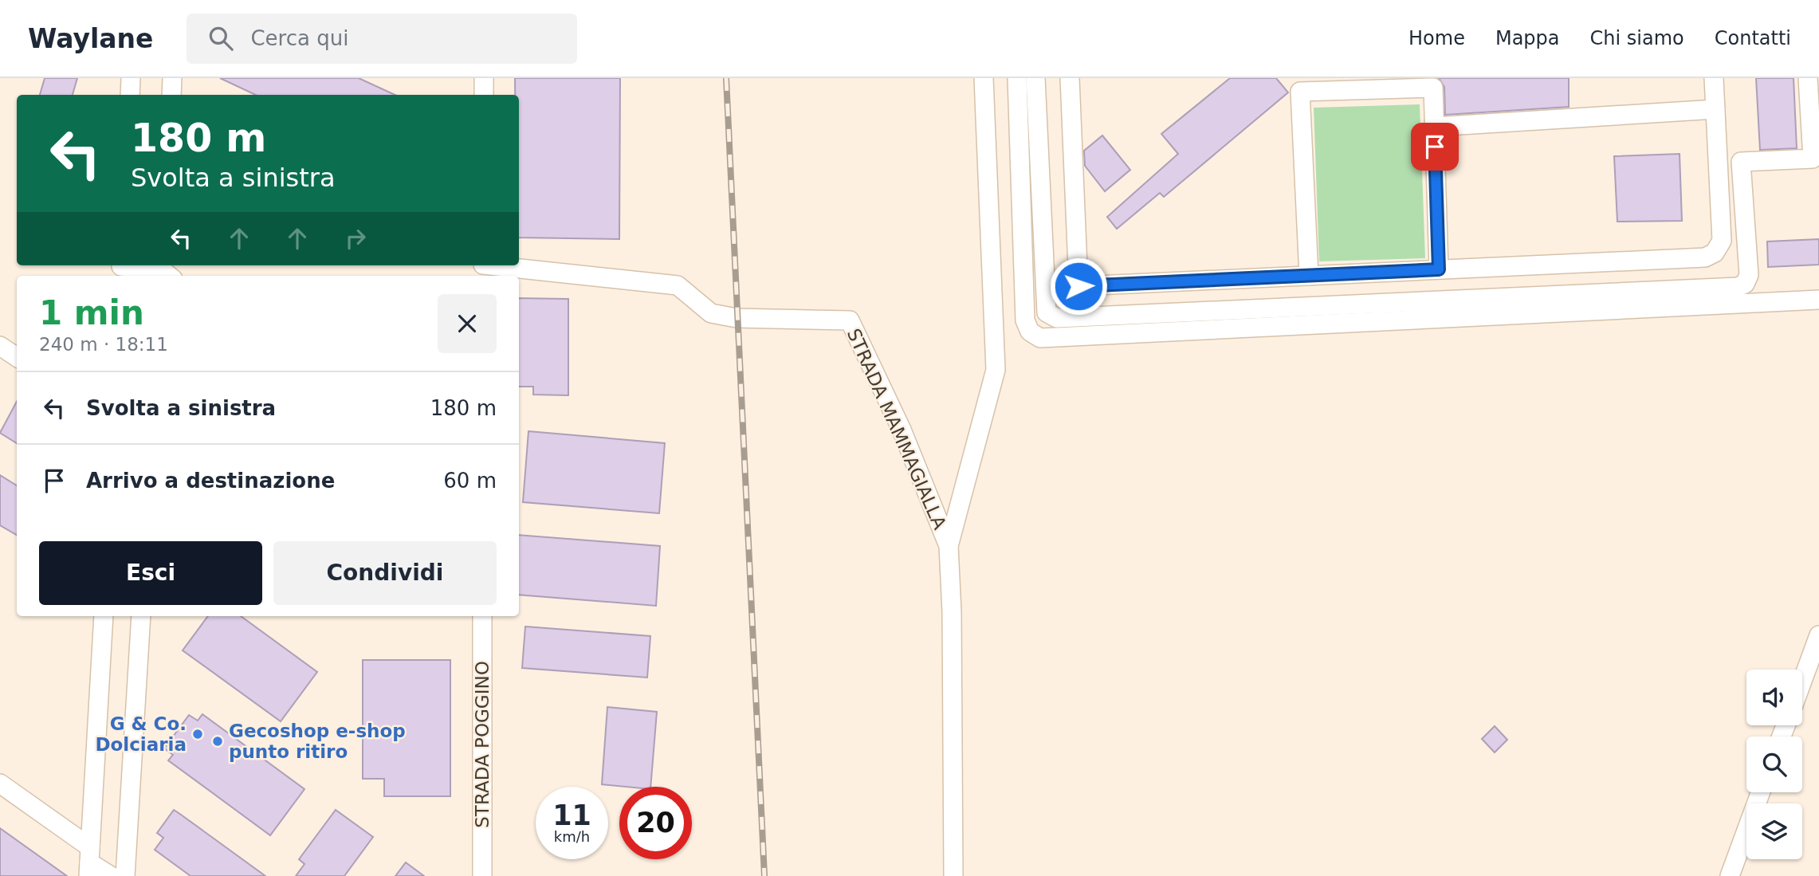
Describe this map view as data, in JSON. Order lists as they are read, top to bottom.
{
  "streets": {
    "street": ["STRADA MAMMAGIALLA", "STRADA POGGINO"]
  },
  "places": ["G & Co. Dolciaria", "Gecoshop e-shop punto ritiro"],
  "page": {
    "header": "Waylane",
    "search": "Cerca qui",
    "nav": [
      "Home",
      "Mappa",
      "Chi siamo",
      "Contatti"
    ],
    "turn": ["180 m", "Svolta a sinistra"],
    "heading": ["1 min", "240 m · 18:11"],
    "list": [
      {
        "name": "Svolta a sinistra",
        "value": "180 m"
      },
      {
        "name": "Arrivo a destinazione",
        "value": "60 m"
      }
    ],
    "buttons": ["Esci", "Condividi"],
    "speed": "11 km/h",
    "limit": "20"
  }
}
